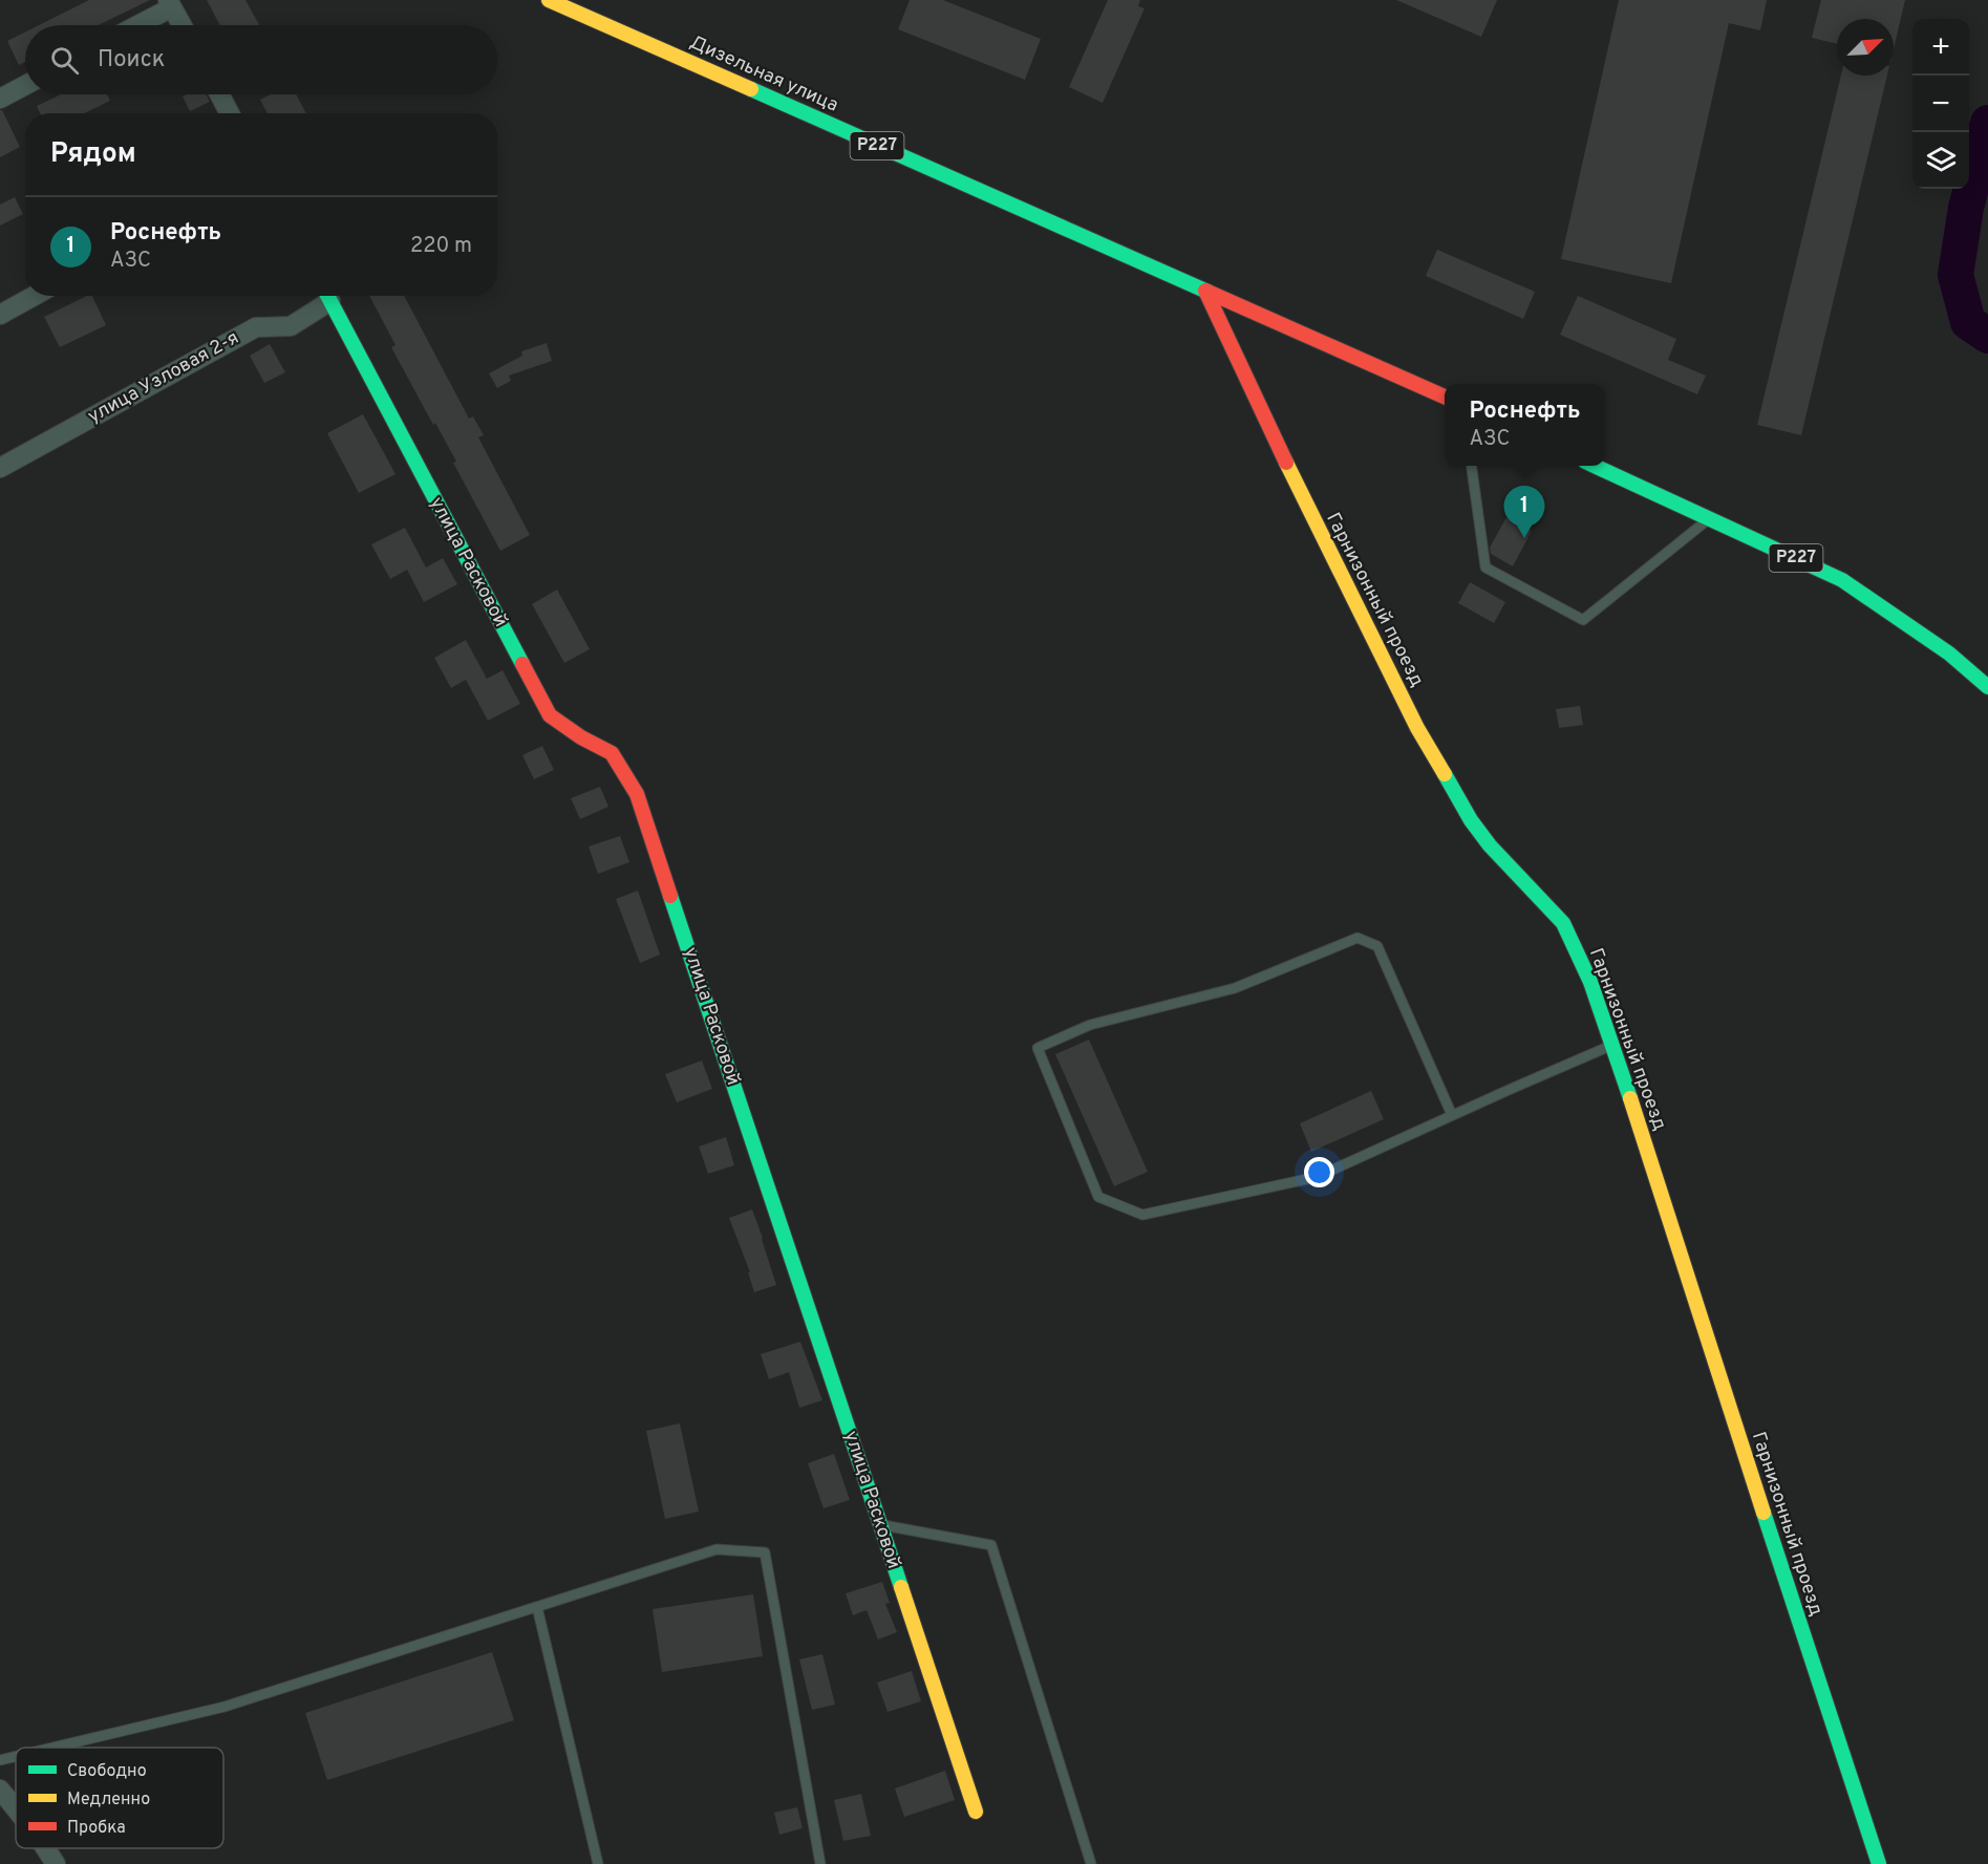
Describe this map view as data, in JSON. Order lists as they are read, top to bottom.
{
  "streets": {
    "street": [
      "Дизельная улица",
      "Р227",
      "улица Узловая 2-я",
      "улица Расковой",
      "Гарнизонный проезд"
    ]
  },
  "crossings": [
    ["Дизельная улица", "Р227"],
    ["Дизельная улица", "Гарнизонный проезд"],
    ["Р227", "Гарнизонный проезд"]
  ],
  "legend": ["Свободно", "Медленно", "Пробка"],
  "north": "top right",
  "page": {
    "map_buttons": ["+", "−"],
    "search": "Поиск",
    "heading": "Рядом",
    "list": [
      {
        "mark": "1",
        "name": "Роснефть",
        "note": "АЗС",
        "value": "220 m"
      }
    ],
    "popup": ["Роснефть", "АЗС"],
    "pins": "1"
  }
}
